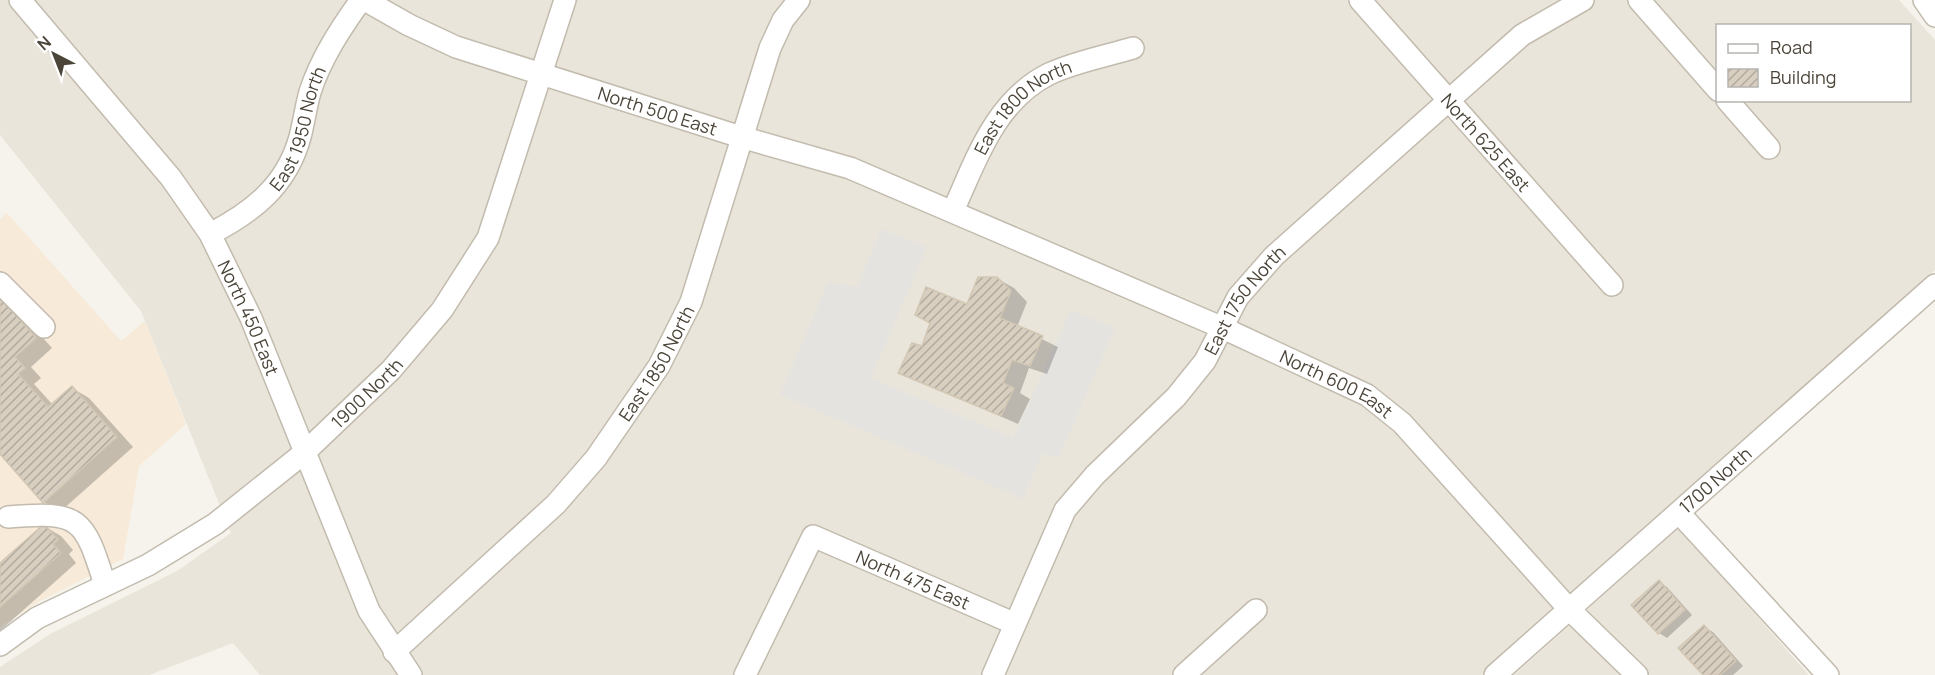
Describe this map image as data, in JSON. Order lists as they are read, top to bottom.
{
  "streets": {
    "street": [
      "North 500 East",
      "East 1800 North",
      "East 1950 North",
      "North 625 East",
      "East 1750 North",
      "North 450 East",
      "East 1850 North",
      "North 600 East",
      "1900 North",
      "1700 North",
      "North 475 East"
    ]
  },
  "crossings": [
    ["North 500 East", "East 1800 North"],
    ["North 500 East", "East 1950 North"],
    ["North 500 East", "East 1850 North"],
    ["North 500 East", "North 600 East"],
    ["North 500 East", "1900 North"],
    ["East 1800 North", "North 600 East"],
    ["East 1950 North", "North 450 East"],
    ["North 625 East", "East 1750 North"],
    ["East 1750 North", "North 600 East"],
    ["East 1750 North", "North 475 East"],
    ["North 450 East", "East 1850 North"],
    ["North 450 East", "1900 North"],
    ["North 600 East", "1700 North"]
  ],
  "legend": ["Road", "Building"],
  "north": "top left"
}
